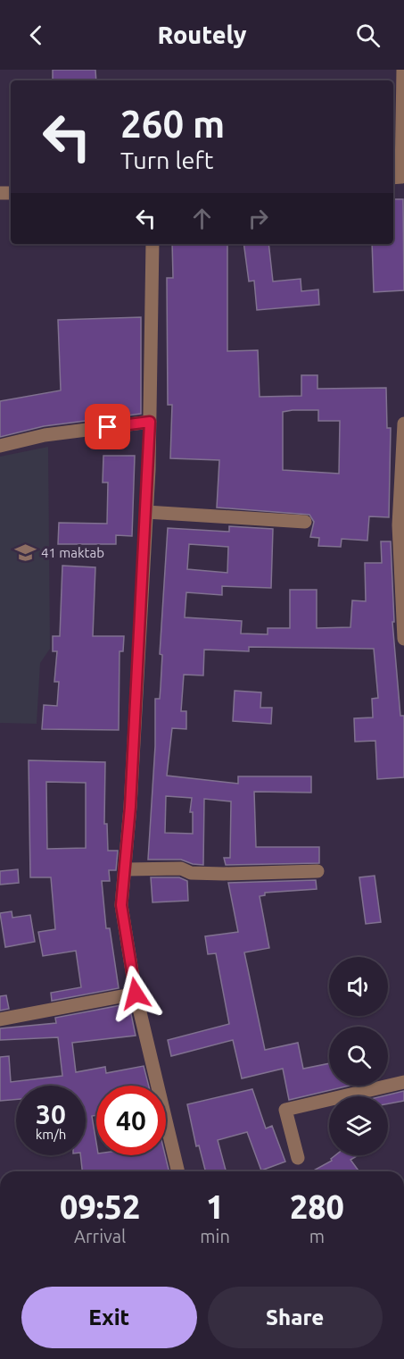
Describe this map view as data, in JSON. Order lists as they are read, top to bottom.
{
  "places": {
    "school or university": ["41 maktab"]
  },
  "page": {
    "header": "Routely",
    "turn": ["260 m", "Turn left"],
    "speed": "30 km/h",
    "limit": "40",
    "eta": [
      "09:52",
      "Arrival",
      "1",
      "min",
      "280",
      "m"
    ],
    "buttons": ["Exit", "Share"]
  }
}
